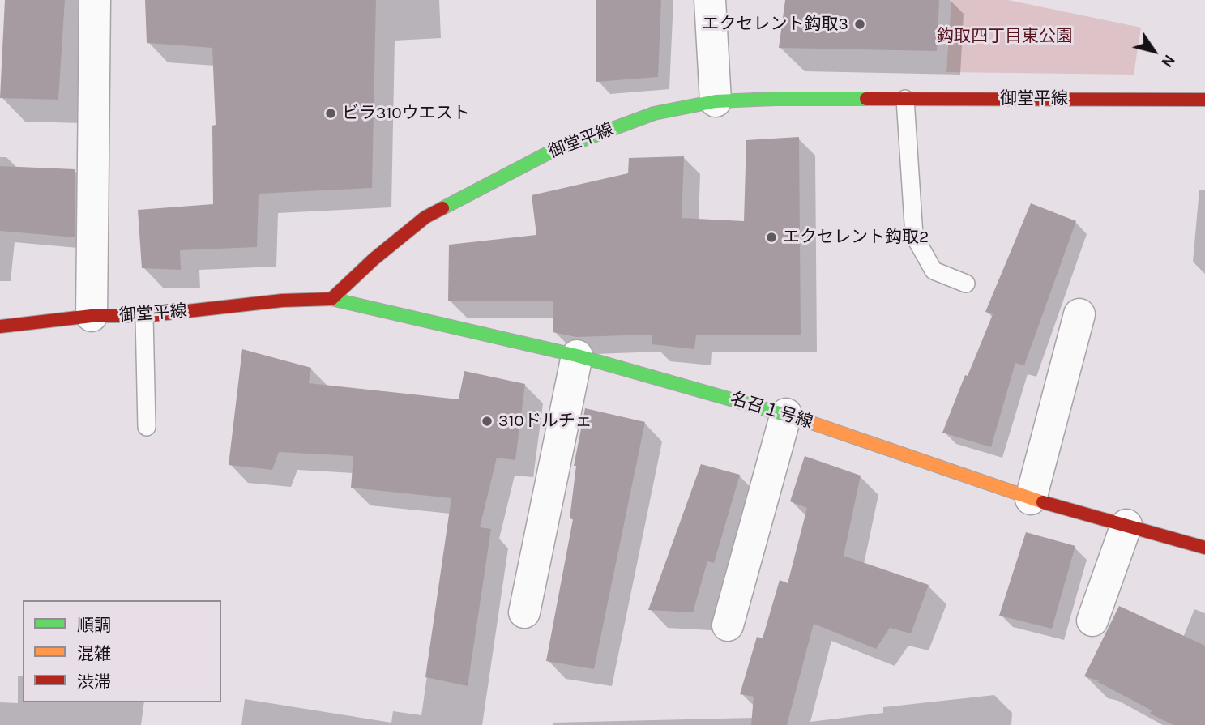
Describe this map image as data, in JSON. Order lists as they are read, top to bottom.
{
  "streets": {
    "street": ["御堂平線", "名召１号線"]
  },
  "crossings": [
    ["御堂平線", "名召１号線"]
  ],
  "parks": ["鈎取四丁目東公園"],
  "places": [
    "エクセレント鈎取3",
    "ビラ310ウエスト",
    "エクセレント鈎取2",
    "310ドルチェ"
  ],
  "legend": ["順調", "混雑", "渋滞"],
  "north": "bottom right"
}
